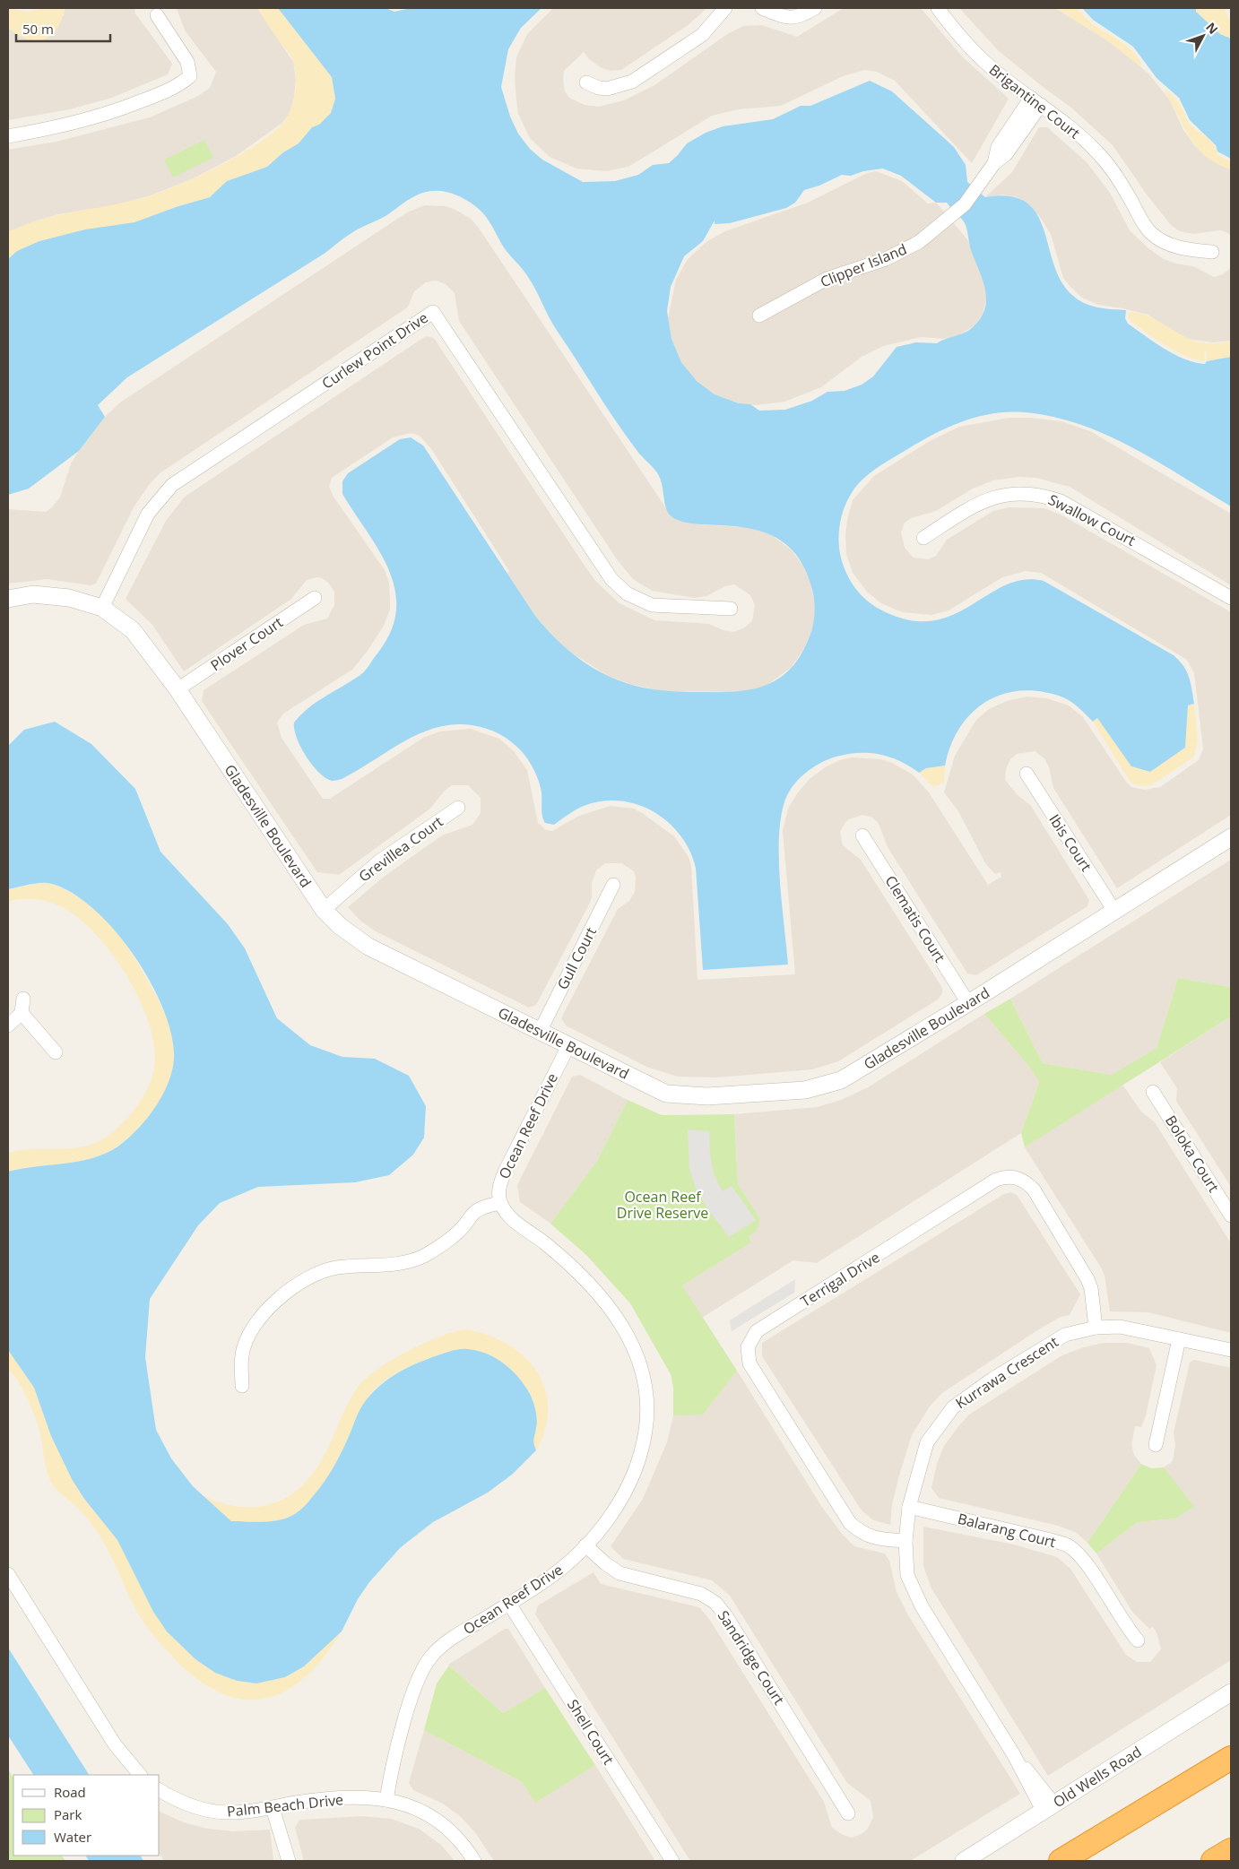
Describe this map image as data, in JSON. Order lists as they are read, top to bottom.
{
  "streets": {
    "street": [
      "Brigantine Court",
      "Clipper Island",
      "Curlew Point Drive",
      "Swallow Court",
      "Plover Court",
      "Gladesville Boulevard",
      "Ibis Court",
      "Grevillea Court",
      "Clematis Court",
      "Gull Court",
      "Ocean Reef Drive",
      "Boloka Court",
      "Terrigal Drive",
      "Kurrawa Crescent",
      "Balarang Court",
      "Sandridge Court",
      "Shell Court",
      "Old Wells Road",
      "Palm Beach Drive"
    ]
  },
  "crossings": [
    ["Brigantine Court", "Clipper Island"],
    ["Curlew Point Drive", "Gladesville Boulevard"],
    ["Plover Court", "Gladesville Boulevard"],
    ["Gladesville Boulevard", "Ibis Court"],
    ["Gladesville Boulevard", "Grevillea Court"],
    ["Gladesville Boulevard", "Clematis Court"],
    ["Gladesville Boulevard", "Gull Court"],
    ["Gladesville Boulevard", "Ocean Reef Drive"],
    ["Ocean Reef Drive", "Sandridge Court"],
    ["Ocean Reef Drive", "Shell Court"],
    ["Ocean Reef Drive", "Palm Beach Drive"],
    ["Terrigal Drive", "Kurrawa Crescent"],
    ["Kurrawa Crescent", "Balarang Court"],
    ["Kurrawa Crescent", "Old Wells Road"]
  ],
  "parks": ["Ocean Reef Drive Reserve"],
  "legend": ["Road", "Park", "Water"],
  "scale_bar": "50 m",
  "north": "top right"
}
